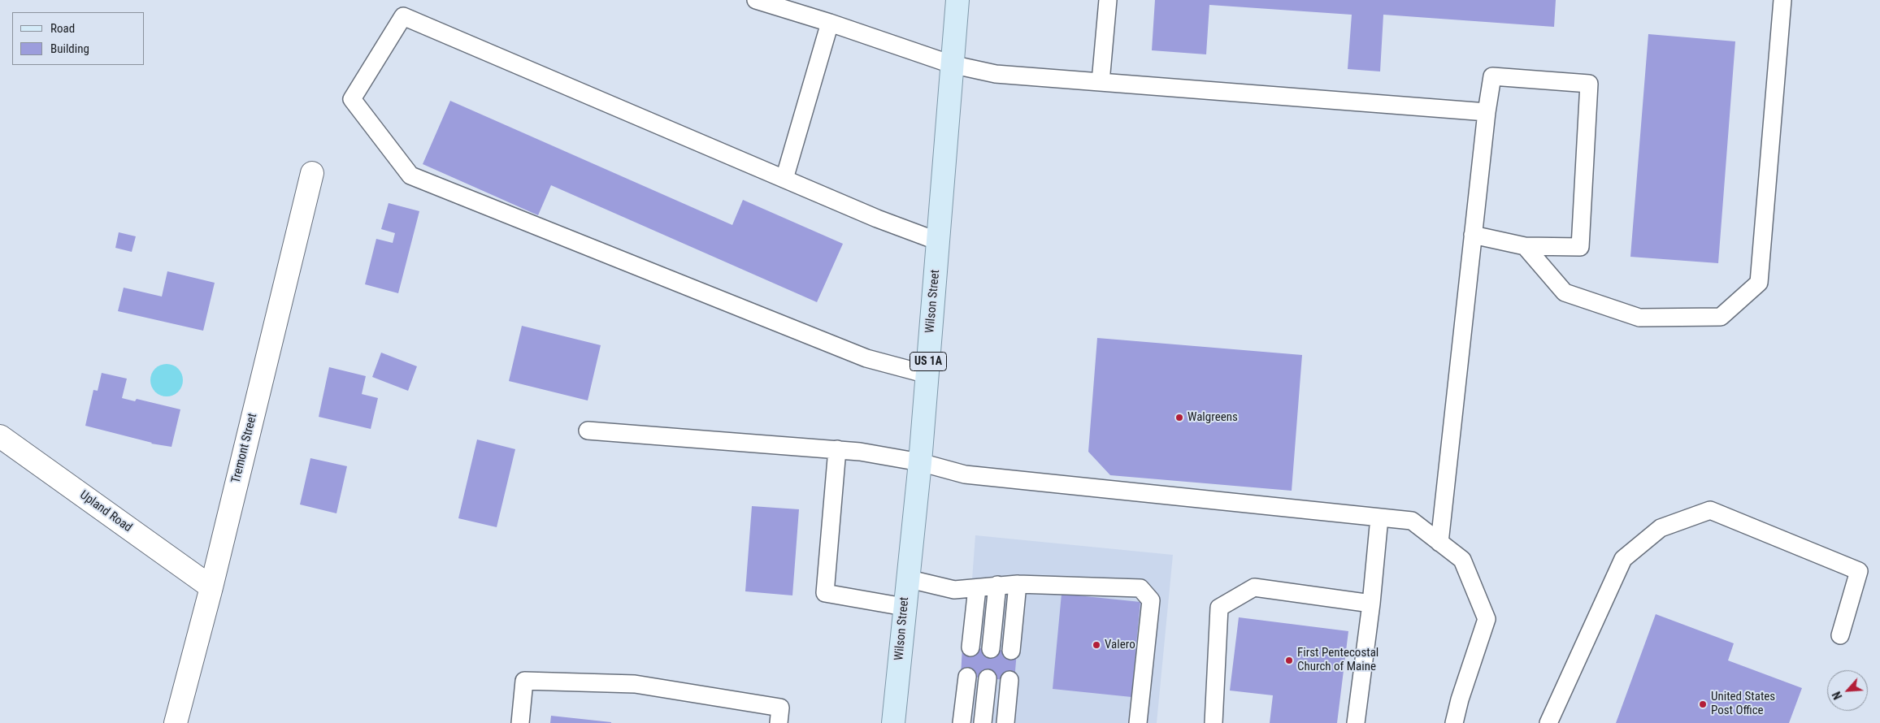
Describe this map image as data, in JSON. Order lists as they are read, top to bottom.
{
  "streets": {
    "main road": ["Wilson Street", "US 1A"],
    "street": ["Tremont Street", "Upland Road"]
  },
  "crossings": [
    ["Tremont Street", "Upland Road"]
  ],
  "places": [
    "Walgreens",
    "Valero",
    "First Pentecostal Church of Maine",
    "United States Post Office"
  ],
  "legend": ["Road", "Building"],
  "north": "bottom left"
}
